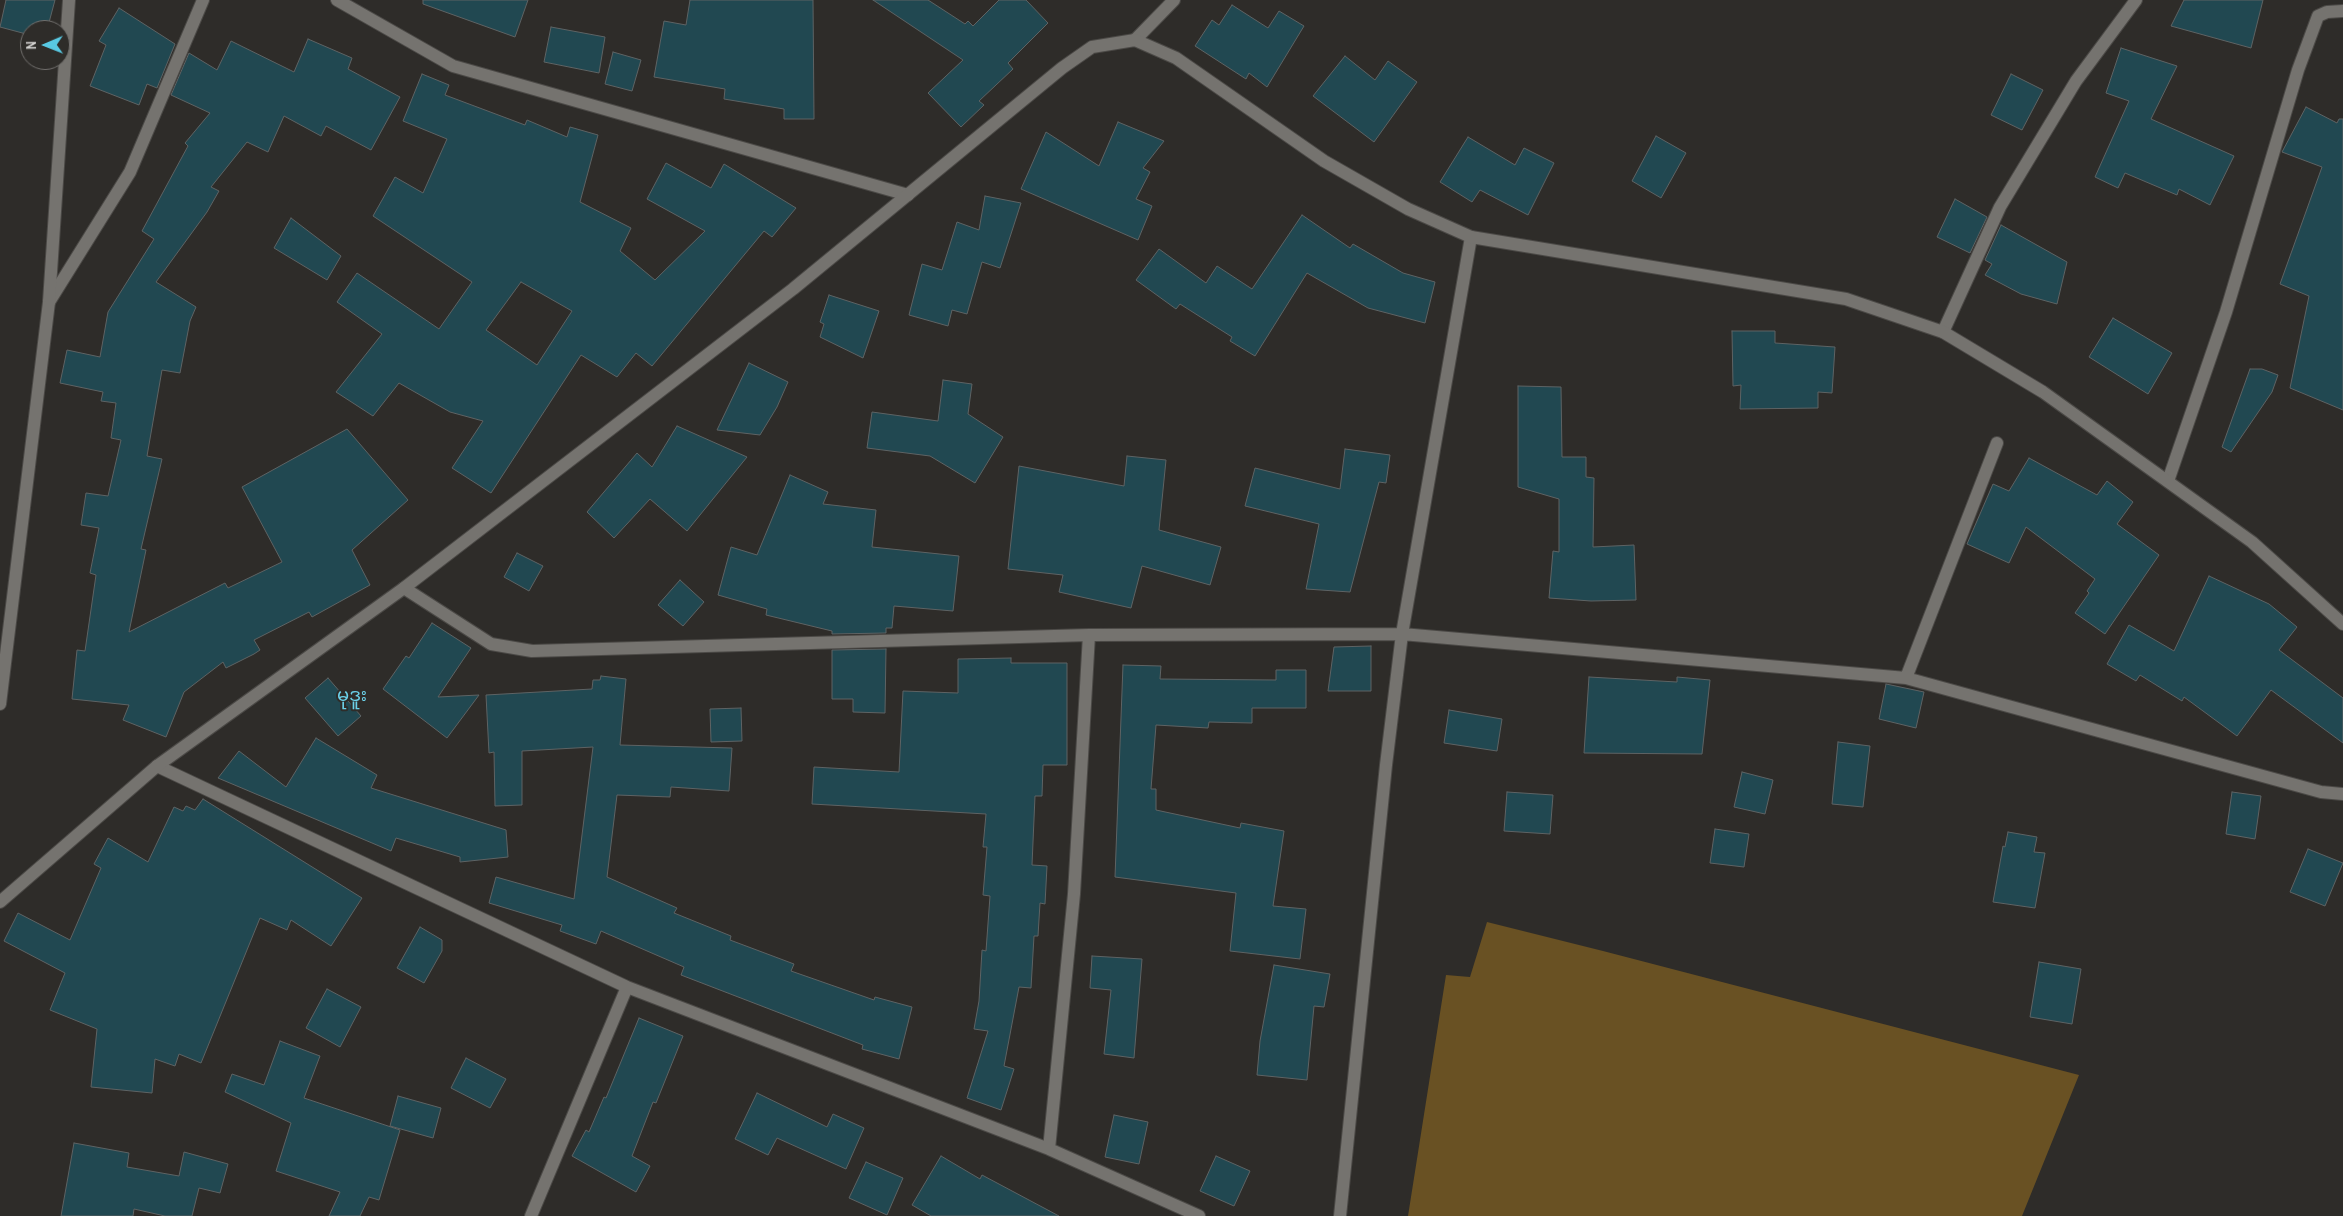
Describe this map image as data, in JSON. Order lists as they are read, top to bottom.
{
  "districts": ["မုဒူး"],
  "north": "left"
}
